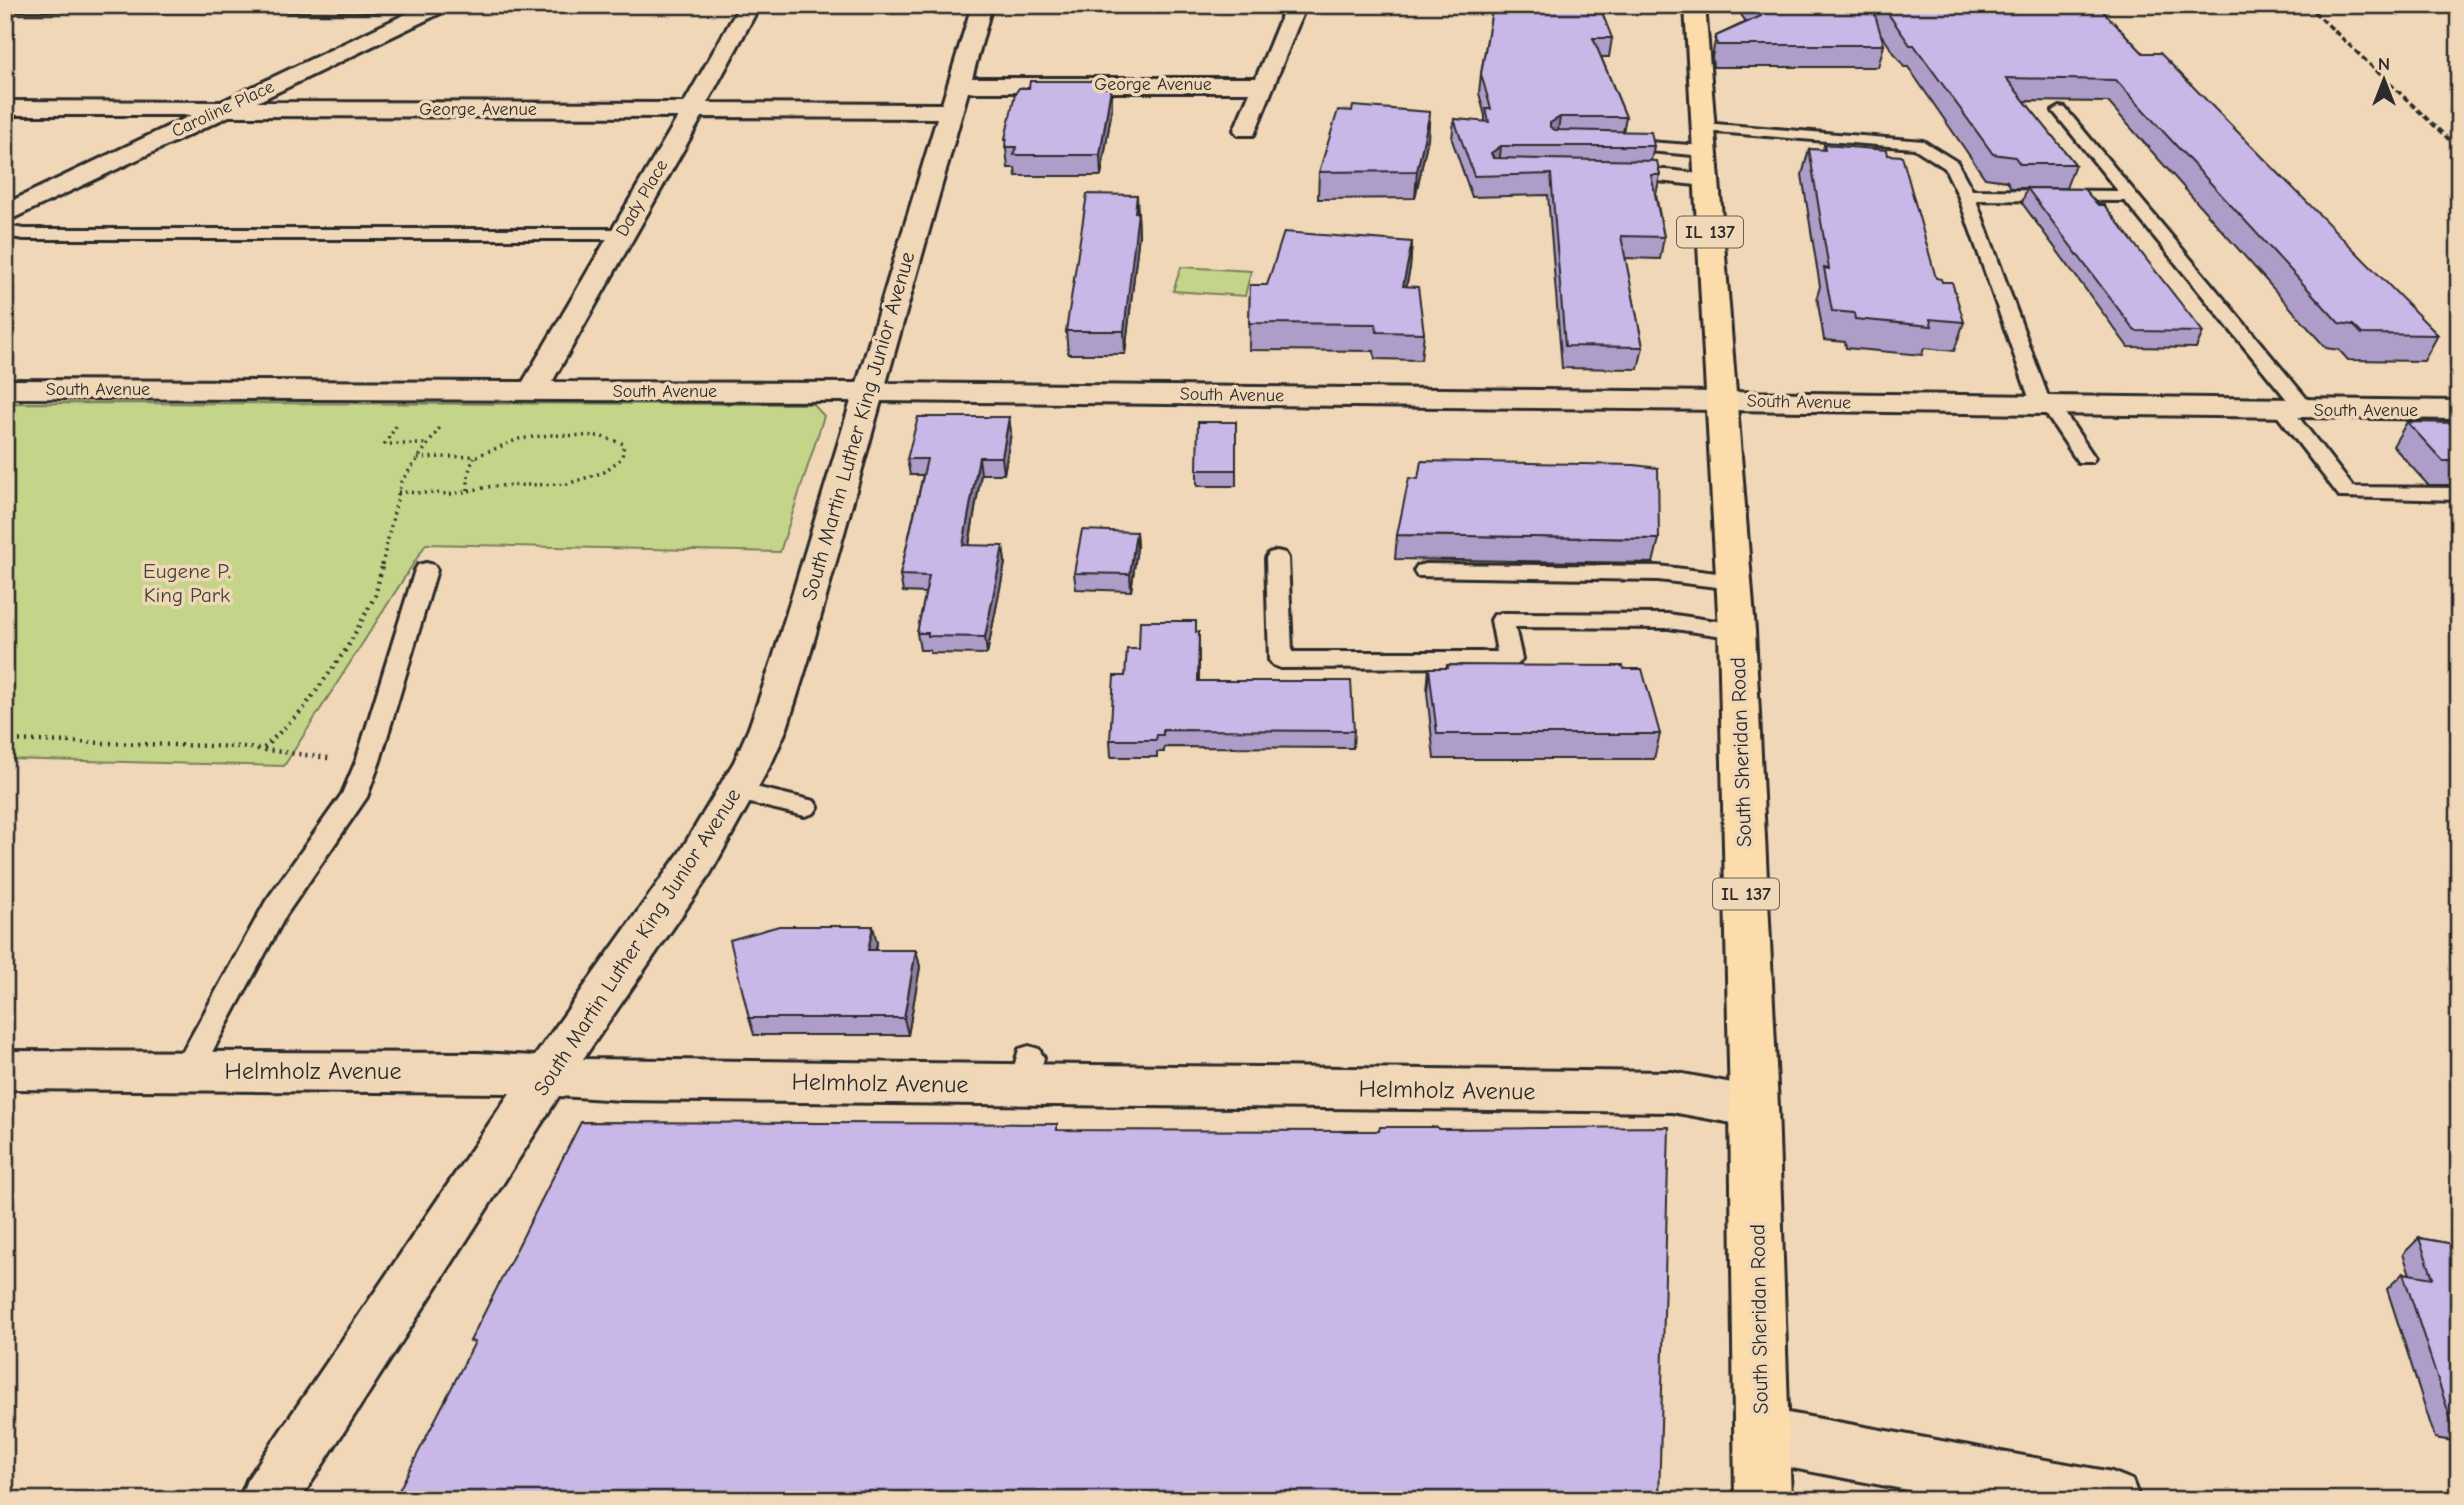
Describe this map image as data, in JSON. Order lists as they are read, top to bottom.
{
  "streets": {
    "highway": ["IL 137", "South Sheridan Road"],
    "street": [
      "George Avenue",
      "Caroline Place",
      "Dady Place",
      "South Avenue",
      "South Martin Luther King Junior Avenue",
      "Helmholz Avenue"
    ]
  },
  "crossings": [
    ["George Avenue", "Caroline Place"],
    ["George Avenue", "Dady Place"],
    ["George Avenue", "South Martin Luther King Junior Avenue"],
    ["Dady Place", "South Avenue"],
    ["South Avenue", "South Martin Luther King Junior Avenue"],
    ["South Avenue", "South Sheridan Road"],
    ["South Martin Luther King Junior Avenue", "Helmholz Avenue"],
    ["South Sheridan Road", "Helmholz Avenue"]
  ],
  "parks": ["Eugene P. King Park"],
  "north": "top"
}
